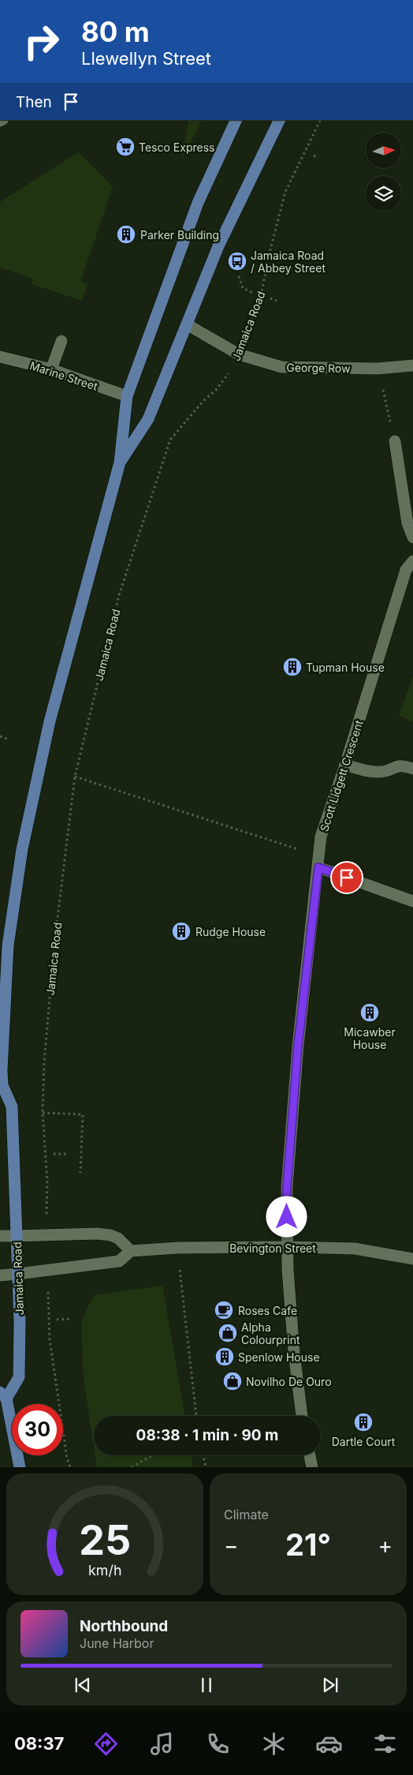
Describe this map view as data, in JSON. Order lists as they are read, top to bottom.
{
  "streets": {
    "main road": ["Jamaica Road"],
    "street": [
      "George Row",
      "Marine Street",
      "Scott Lidgett Crescent",
      "Bevington Street"
    ]
  },
  "crossings": [
    ["Jamaica Road", "George Row"],
    ["Jamaica Road", "Marine Street"],
    ["Scott Lidgett Crescent", "Bevington Street"]
  ],
  "places": {
    "supermarket": ["Tesco Express"],
    "building": [
      "Parker Building",
      "Tupman House",
      "Rudge House",
      "Micawber House",
      "Spenlow House",
      "Dartle Court"
    ],
    "bus stop": ["Jamaica Road / Abbey Street"],
    "cafe": ["Roses Cafe"],
    "shop": ["Alpha Colourprint", "Novilho De Ouro"]
  },
  "north": "right",
  "page": {
    "turn": ["80 m", "Llewellyn Street"],
    "then": "Then",
    "limit": "30",
    "trip": "08:38 · 1 min · 90 m",
    "tile": "Climate",
    "heat": ["−", "21°", "+"],
    "song": ["Northbound", "June Harbor"],
    "tabs": "08:37",
    "gauge": ["25", "km/h"]
  }
}
